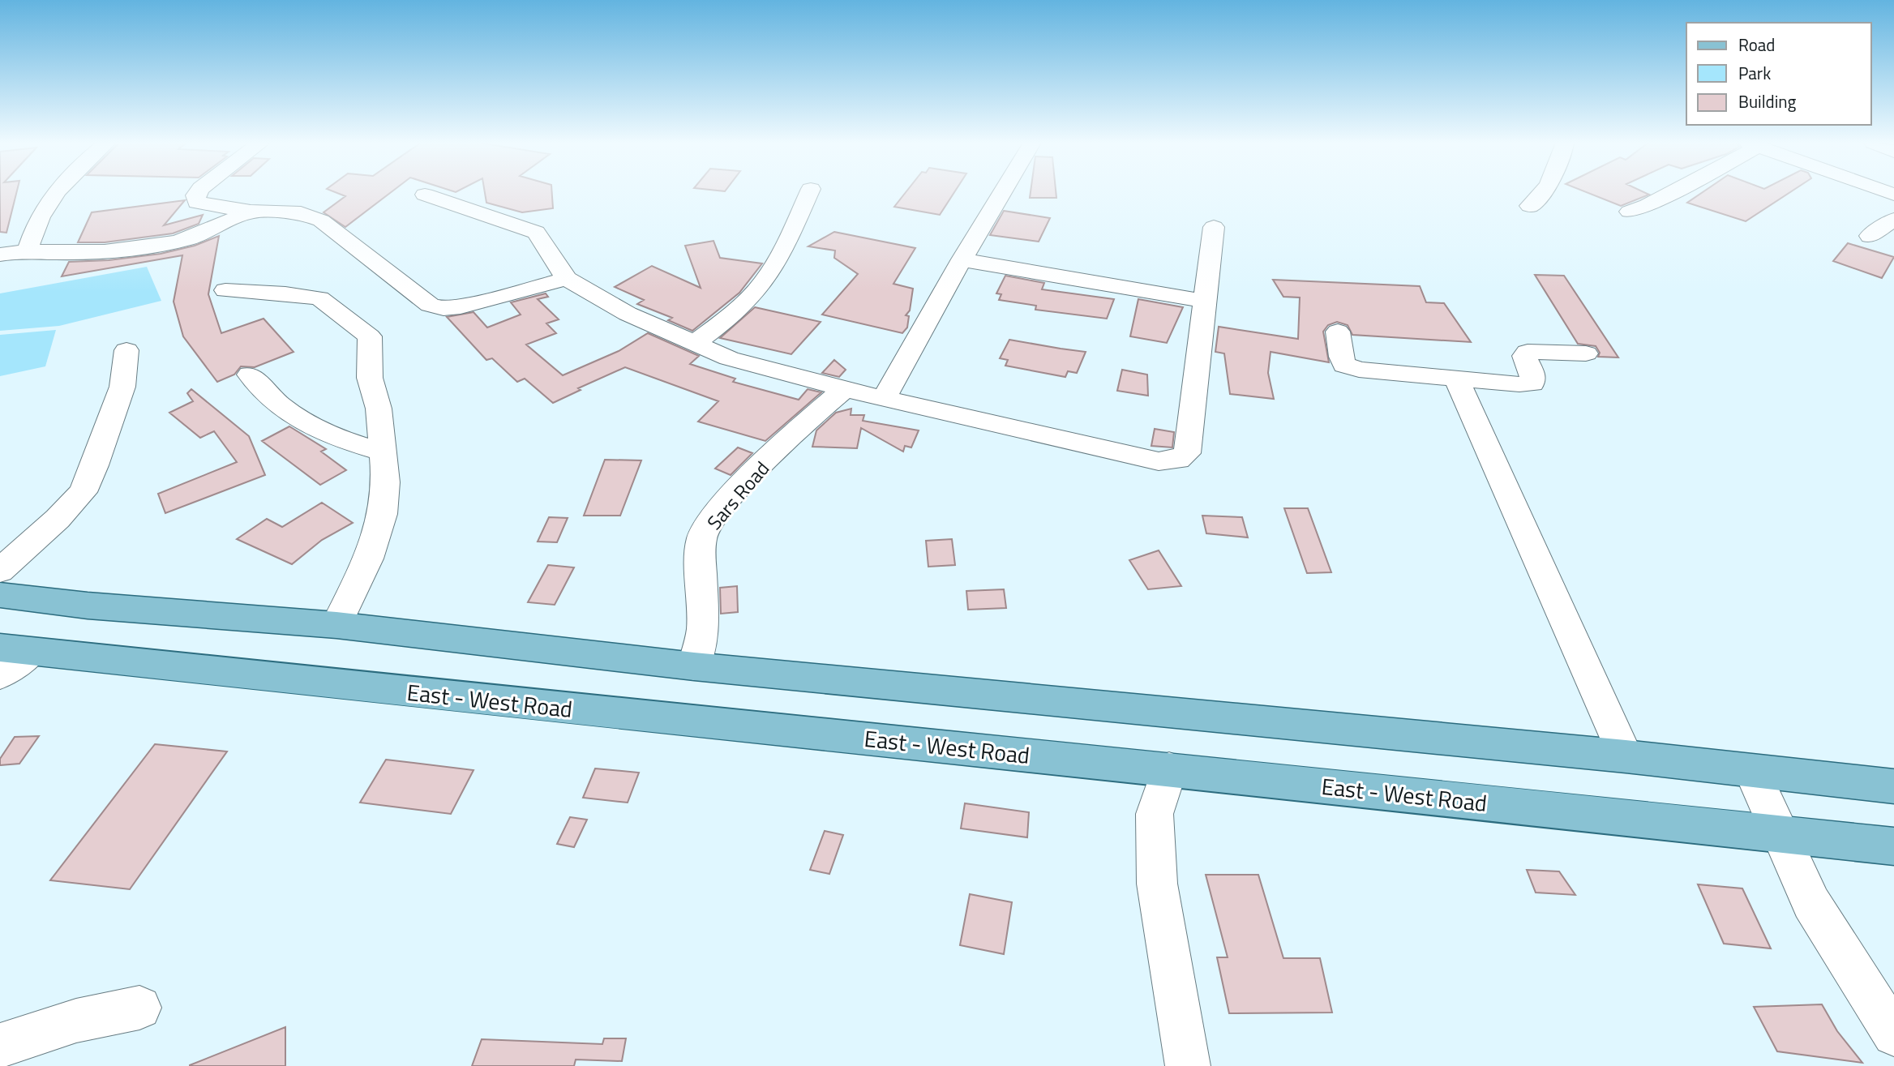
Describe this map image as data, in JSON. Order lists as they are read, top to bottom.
{
  "streets": {
    "main road": ["East - West Road"],
    "street": ["Sars Road"]
  },
  "legend": ["Road", "Park", "Building"]
}
